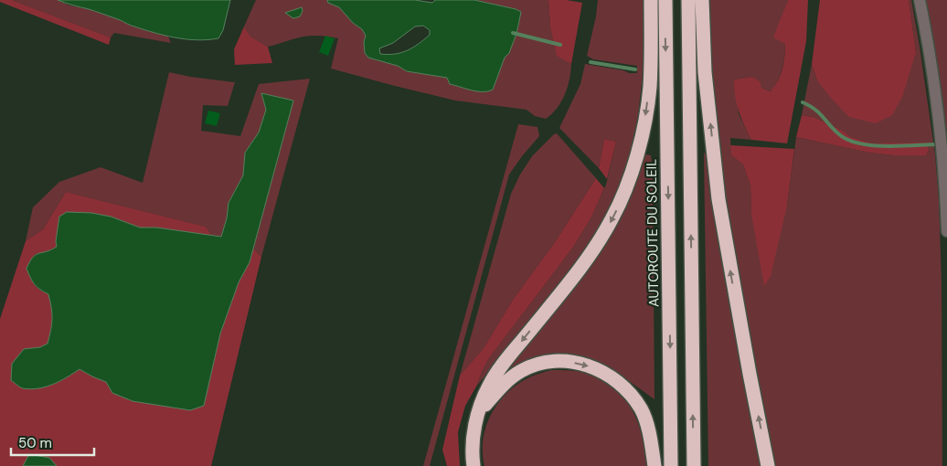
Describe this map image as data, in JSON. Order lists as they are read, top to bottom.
{
  "streets": {
    "highway": ["AUTOROUTE DU SOLEIL"]
  },
  "scale_bar": "50 m"
}
